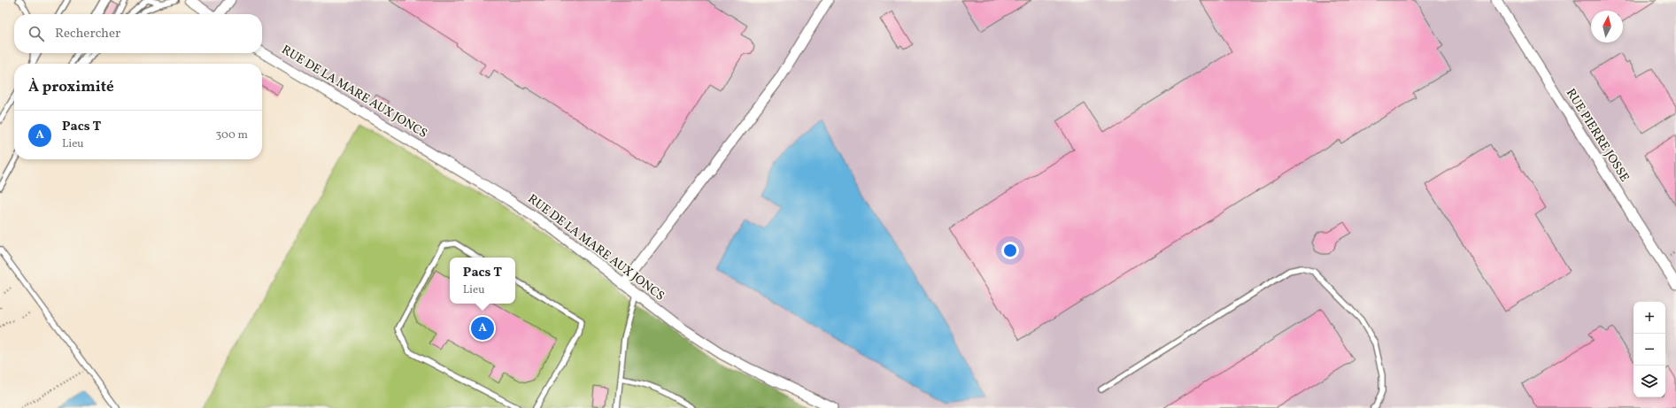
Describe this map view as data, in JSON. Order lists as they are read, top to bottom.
{
  "streets": {
    "street": ["RUE DE LA MARE AUX JONCS", "RUE PIERRE JOSSE"]
  },
  "north": "top",
  "page": {
    "search": "Rechercher",
    "heading": "À proximité",
    "list": [
      {
        "mark": "A",
        "name": "Pacs T",
        "note": "Lieu",
        "value": "300 m"
      }
    ],
    "popup": ["Pacs T", "Lieu"],
    "map_buttons": ["+", "−"],
    "pins": "A"
  }
}
